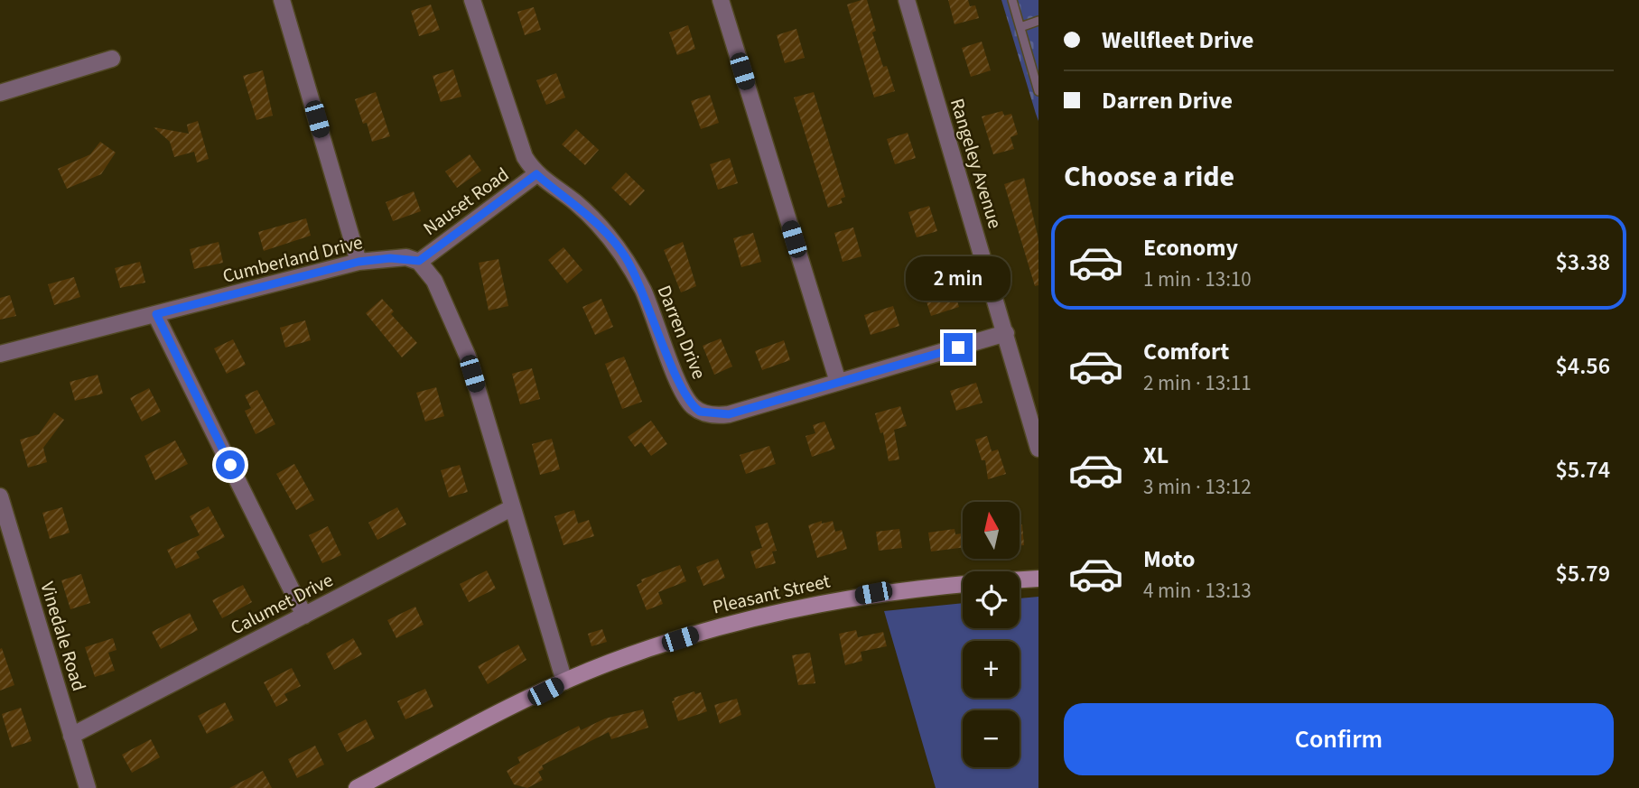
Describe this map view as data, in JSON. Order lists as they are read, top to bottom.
{
  "streets": {
    "main road": ["Pleasant Street"],
    "street": [
      "Rangeley Avenue",
      "Nauset Road",
      "Cumberland Drive",
      "Darren Drive",
      "Calumet Drive",
      "Vinedale Road"
    ]
  },
  "crossings": [
    ["Rangeley Avenue", "Darren Drive"],
    ["Nauset Road", "Cumberland Drive"],
    ["Nauset Road", "Darren Drive"],
    ["Calumet Drive", "Vinedale Road"]
  ],
  "north": "top",
  "page": {
    "banner": ["Wellfleet Drive", "Darren Drive"],
    "heading": "Choose a ride",
    "list": [
      {
        "name": "Economy",
        "note": "1 min · 13:10",
        "value": "$3.38"
      },
      {
        "name": "Comfort",
        "note": "2 min · 13:11",
        "value": "$4.56"
      },
      {
        "name": "XL",
        "note": "3 min · 13:12",
        "value": "$5.74"
      },
      {
        "name": "Moto",
        "note": "4 min · 13:13",
        "value": "$5.79"
      }
    ],
    "bubble": "2 min",
    "map_buttons": ["+", "−"],
    "buttons": "Confirm"
  }
}
